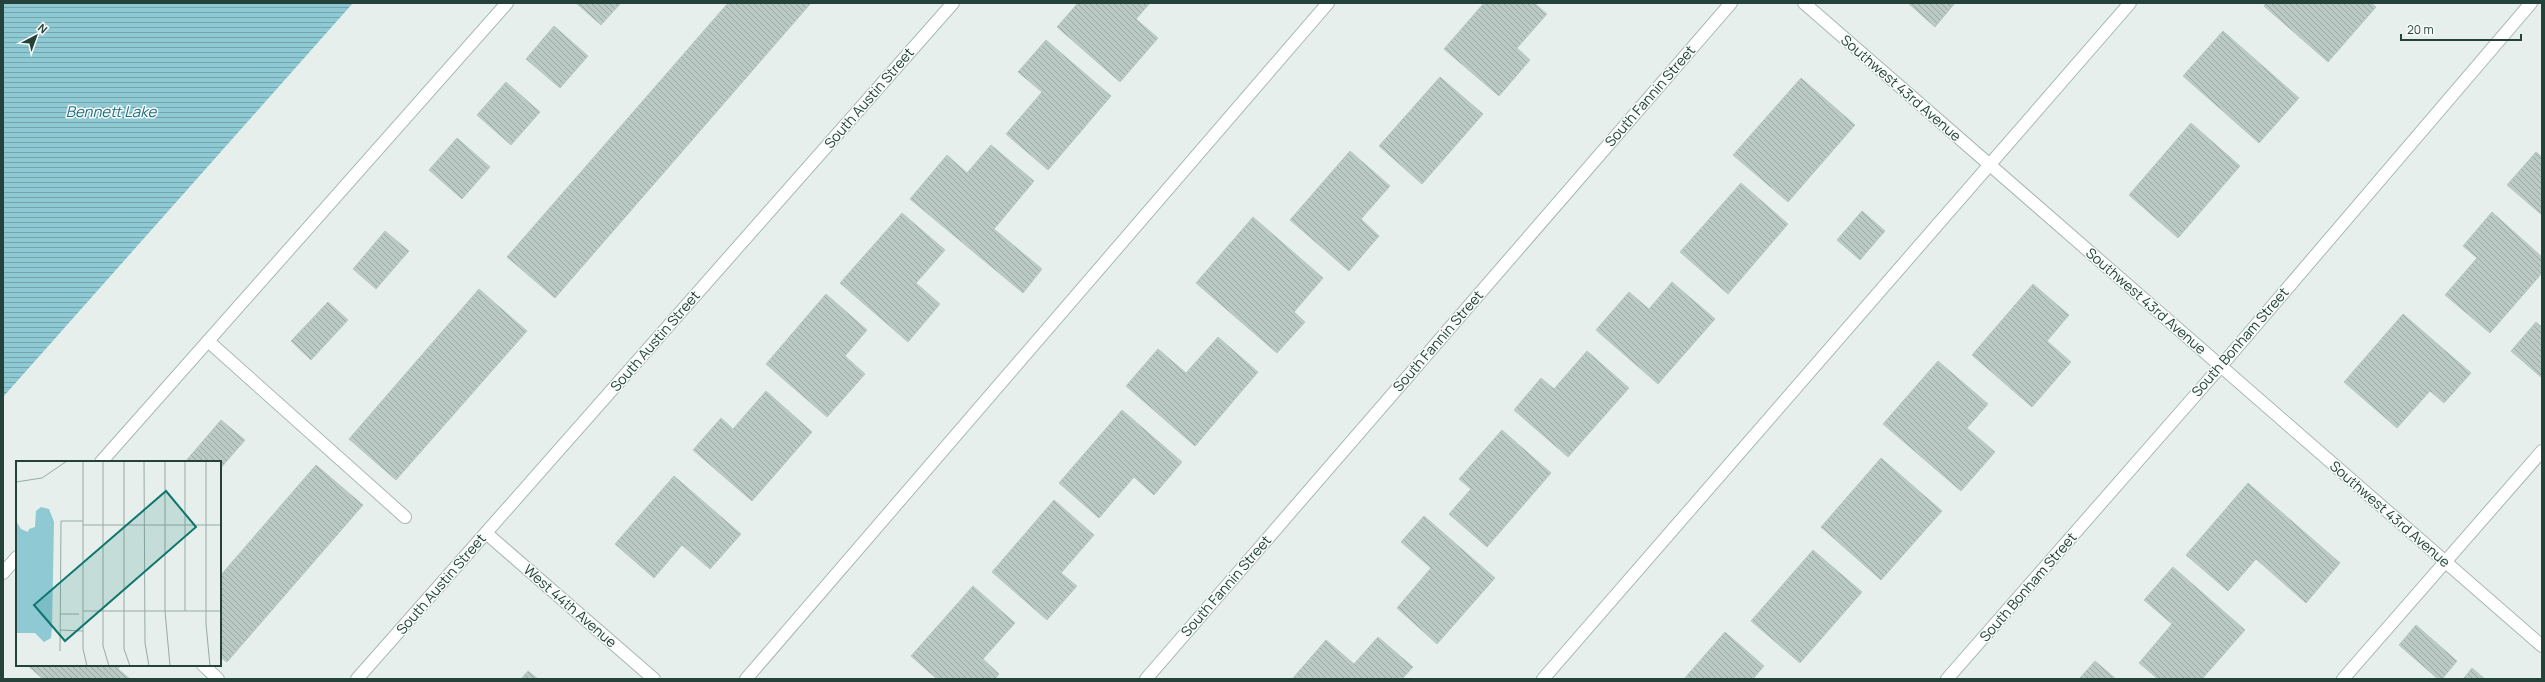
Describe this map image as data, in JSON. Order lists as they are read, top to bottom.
{
  "streets": {
    "street": [
      "Southwest 43rd Avenue",
      "South Fannin Street",
      "South Austin Street",
      "South Bonham Street",
      "West 44th Avenue"
    ]
  },
  "crossings": [
    ["Southwest 43rd Avenue", "South Bonham Street"],
    ["South Austin Street", "West 44th Avenue"]
  ],
  "water": ["Bennett Lake"],
  "scale_bar": "20 m",
  "north": "top right"
}
